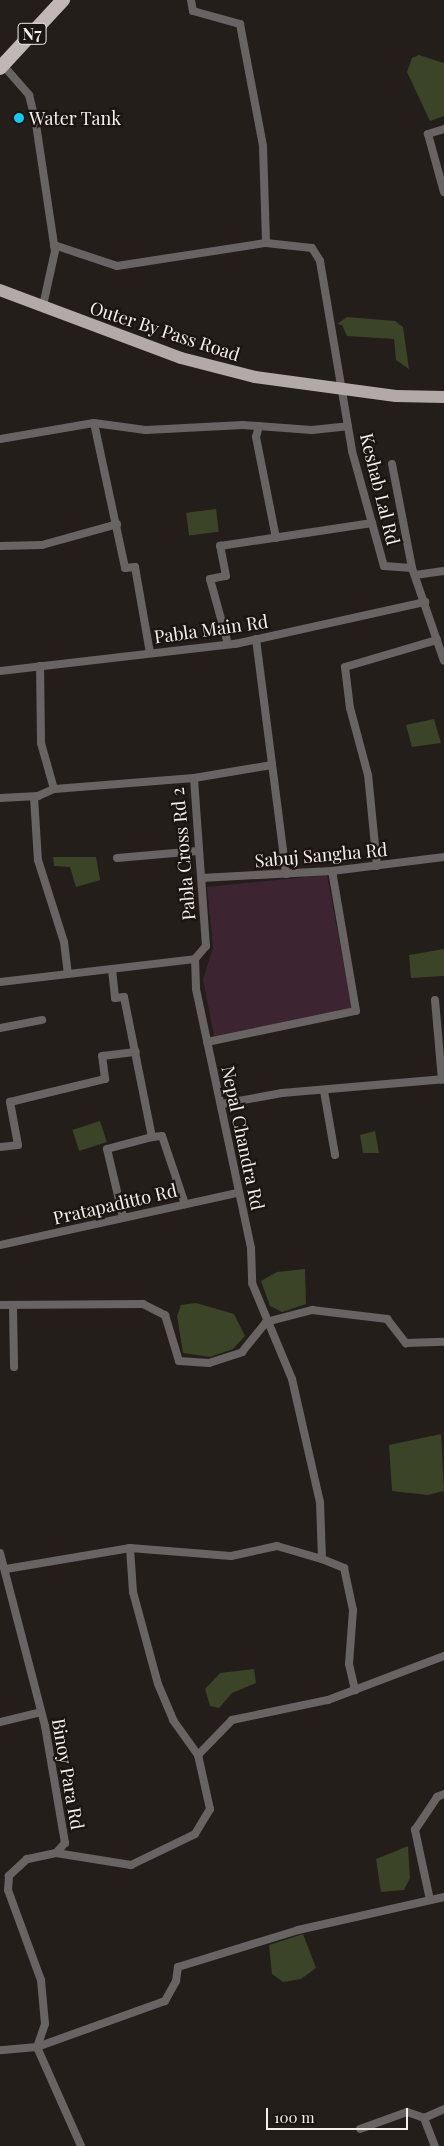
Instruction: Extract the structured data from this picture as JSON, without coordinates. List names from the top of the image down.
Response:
{
  "streets": {
    "highway": ["N7"],
    "main road": ["Outer By Pass Road"],
    "street": [
      "Keshab Lal Rd",
      "Pabla Main Rd",
      "Pabla Cross Rd 2",
      "Sabuj Sangha Rd",
      "Nepal Chandra Rd",
      "Pratapaditto Rd",
      "Binoy Para Rd"
    ]
  },
  "crossings": [
    ["Outer By Pass Road", "Keshab Lal Rd"],
    ["Pabla Cross Rd 2", "Sabuj Sangha Rd"],
    ["Pabla Cross Rd 2", "Nepal Chandra Rd"],
    ["Nepal Chandra Rd", "Pratapaditto Rd"]
  ],
  "places": ["Water Tank"],
  "scale_bar": "100 m"
}
